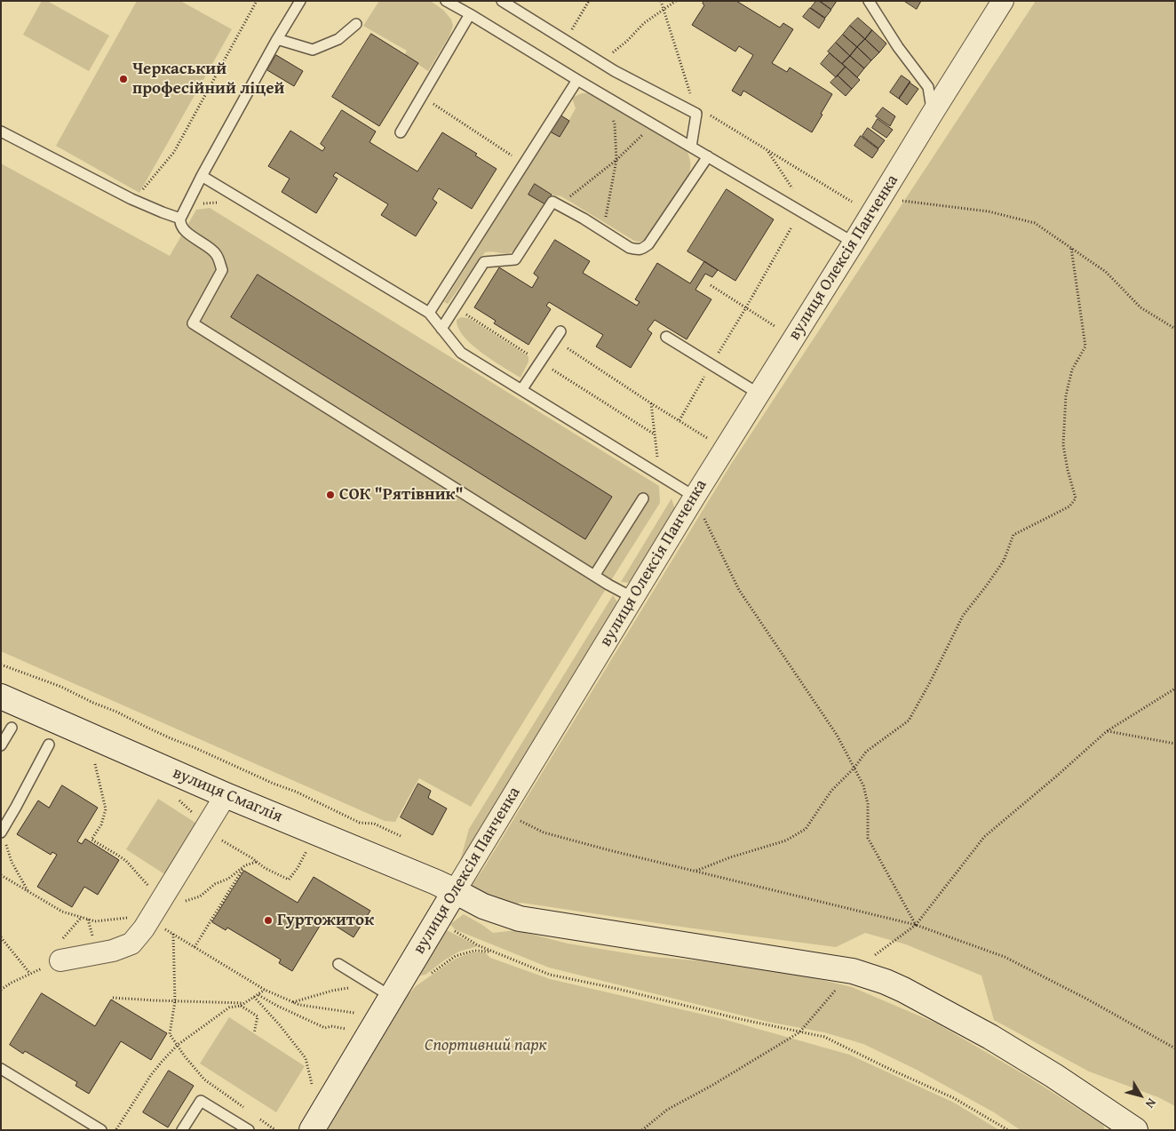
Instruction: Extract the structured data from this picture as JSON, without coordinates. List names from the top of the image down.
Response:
{
  "streets": {
    "street": ["вулиця Олексія Панченка", "вулиця Смаглія"]
  },
  "crossings": [
    ["вулиця Олексія Панченка", "вулиця Смаглія"]
  ],
  "parks": ["Спортивний парк"],
  "places": ["Черкаський професійний ліцей", "СОК \"Рятівник\"", "Гуртожиток"],
  "north": "bottom right"
}
